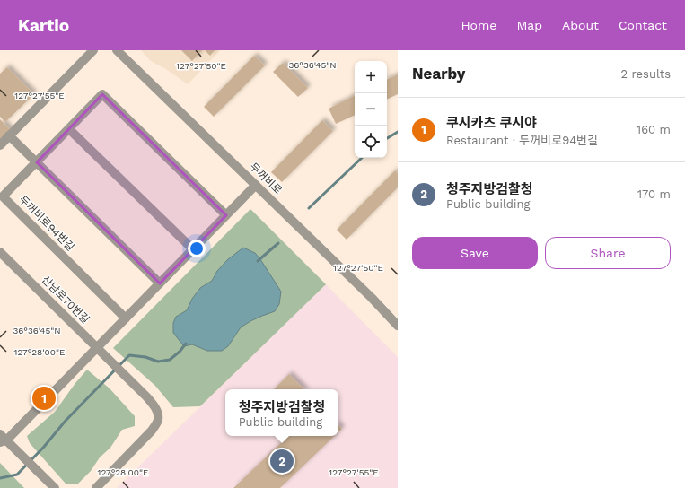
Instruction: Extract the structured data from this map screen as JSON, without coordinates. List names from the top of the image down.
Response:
{
  "streets": {
    "street": ["두꺼비로", "두꺼비로94번길", "산남로70번길"]
  },
  "page": {
    "header": "Kartio",
    "nav": [
      "Home",
      "Map",
      "About",
      "Contact"
    ],
    "heading": ["Nearby", "2 results"],
    "map_buttons": ["+", "−"],
    "list": [
      {
        "mark": "1",
        "name": "쿠시카츠 쿠시야",
        "note": "Restaurant · 두꺼비로94번길",
        "value": "160 m"
      },
      {
        "mark": "2",
        "name": "청주지방검찰청",
        "note": "Public building",
        "value": "170 m"
      }
    ],
    "buttons": ["Save", "Share"],
    "pins": ["1", "2"],
    "popup": ["청주지방검찰청", "Public building"]
  },
  "coordinates": [
    "36°36'45\"N",
    "127°27'50\"E",
    "127°27'55\"E",
    "127°28'00\"E"
  ]
}
